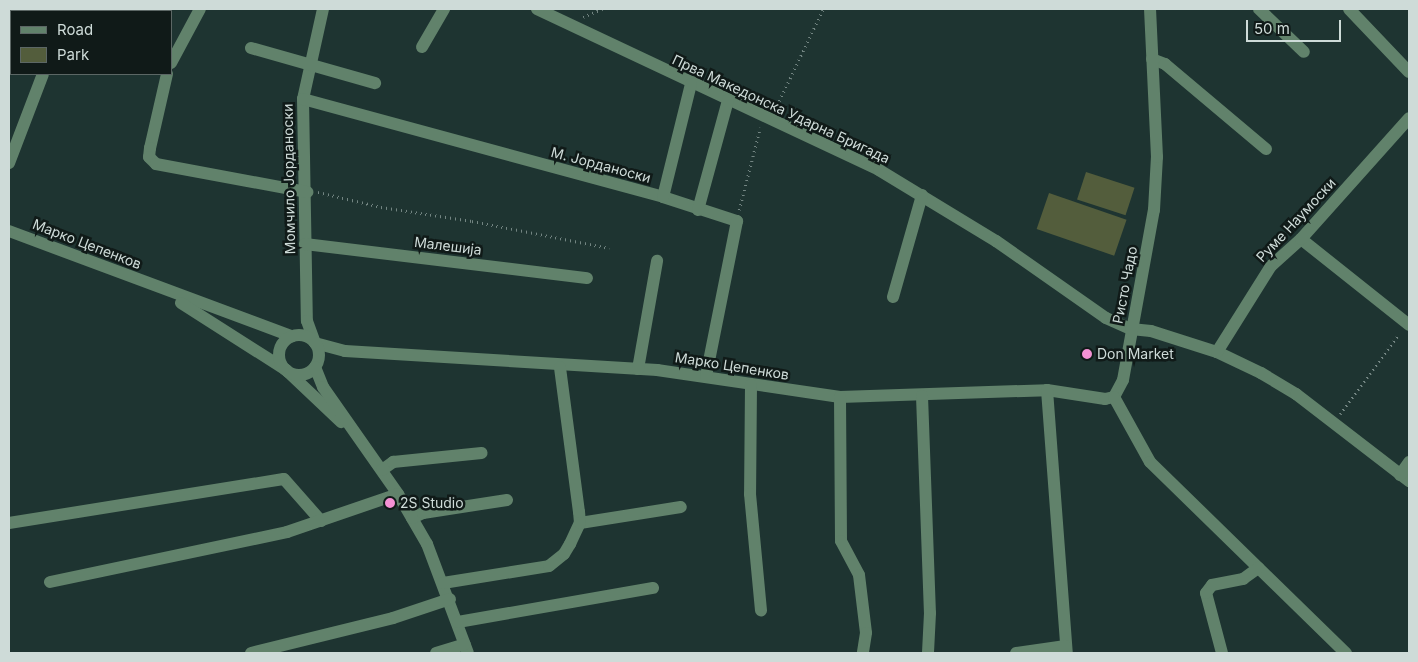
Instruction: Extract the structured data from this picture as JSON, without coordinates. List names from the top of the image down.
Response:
{
  "streets": {
    "street": [
      "Прва Македонска Ударна Бригада",
      "М. Јорданоски",
      "Момчило Јорданоски",
      "Руме Наумоски",
      "Марко Цепенков",
      "Малешија",
      "Ристо Чадо"
    ]
  },
  "crossings": [
    ["Прва Македонска Ударна Бригада", "Руме Наумоски"],
    ["Прва Македонска Ударна Бригада", "Ристо Чадо"],
    ["М. Јорданоски", "Момчило Јорданоски"],
    ["Момчило Јорданоски", "Малешија"],
    ["Марко Цепенков", "Ристо Чадо"]
  ],
  "places": ["Don Market", "2S Studio"],
  "legend": ["Road", "Park"],
  "scale_bar": "50 m"
}
